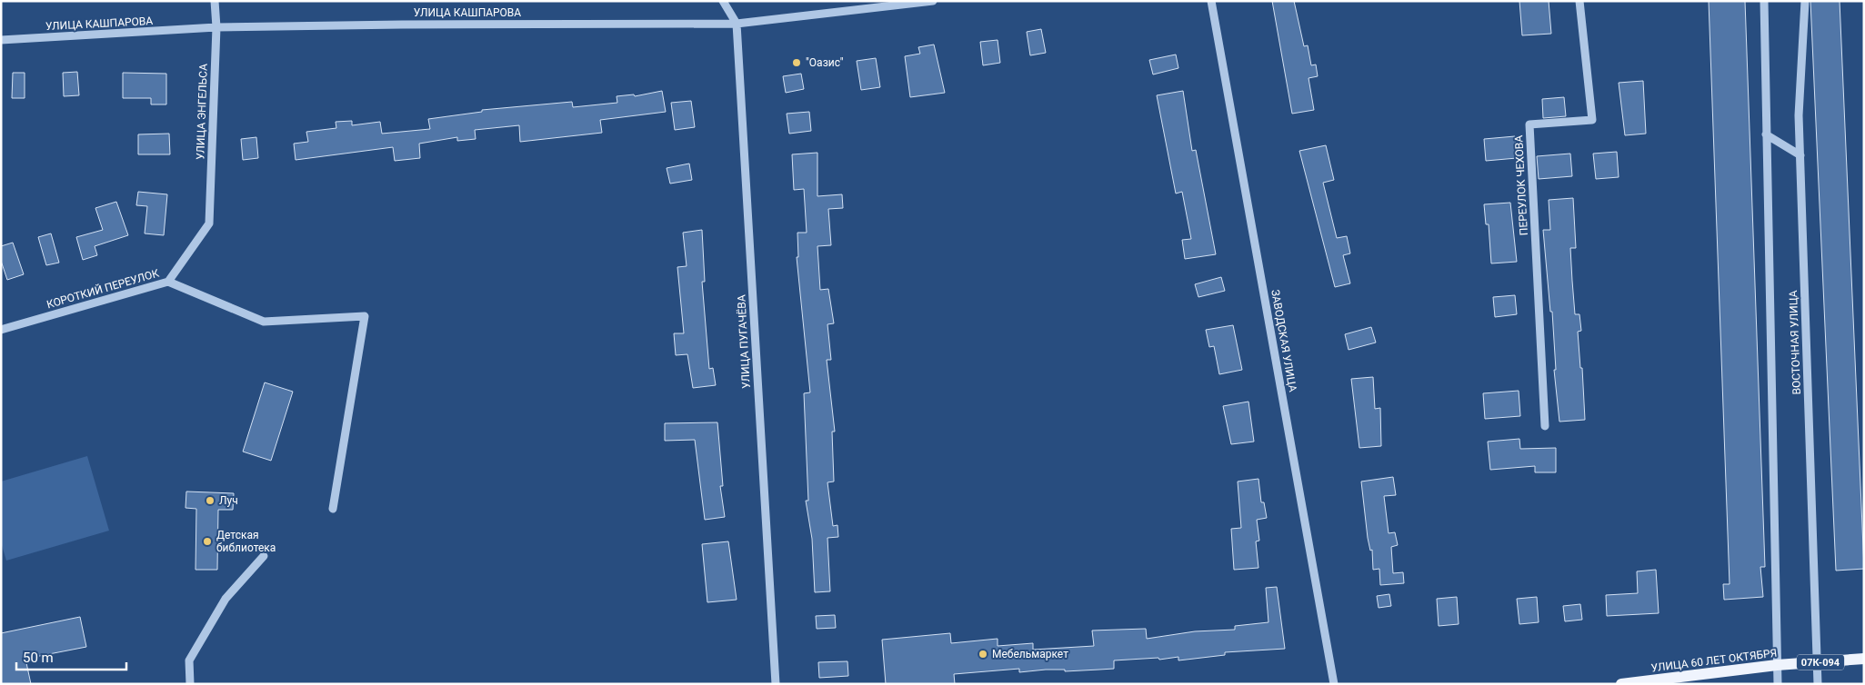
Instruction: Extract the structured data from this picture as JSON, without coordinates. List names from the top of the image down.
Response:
{
  "streets": {
    "main road": ["УЛИЦА 60 ЛЕТ ОКТЯБРЯ", "07К-094"],
    "street": [
      "УЛИЦА КАШПАРОВА",
      "УЛИЦА ЭНГЕЛЬСА",
      "ПЕРЕУЛОК ЧЕХОВА",
      "КОРОТКИЙ ПЕРЕУЛОК",
      "ЗАВОДСКАЯ УЛИЦА",
      "УЛИЦА ПУГАЧЁВА",
      "ВОСТОЧНАЯ УЛИЦА"
    ]
  },
  "crossings": [
    ["УЛИЦА КАШПАРОВА", "УЛИЦА ЭНГЕЛЬСА"],
    ["УЛИЦА КАШПАРОВА", "УЛИЦА ПУГАЧЁВА"],
    ["УЛИЦА ЭНГЕЛЬСА", "КОРОТКИЙ ПЕРЕУЛОК"],
    ["ВОСТОЧНАЯ УЛИЦА", "УЛИЦА 60 ЛЕТ ОКТЯБРЯ"]
  ],
  "places": [
    "\"Оазис\"",
    "Луч",
    "Детская библиотека",
    "Мебельмаркет"
  ],
  "scale_bar": "50 m"
}
